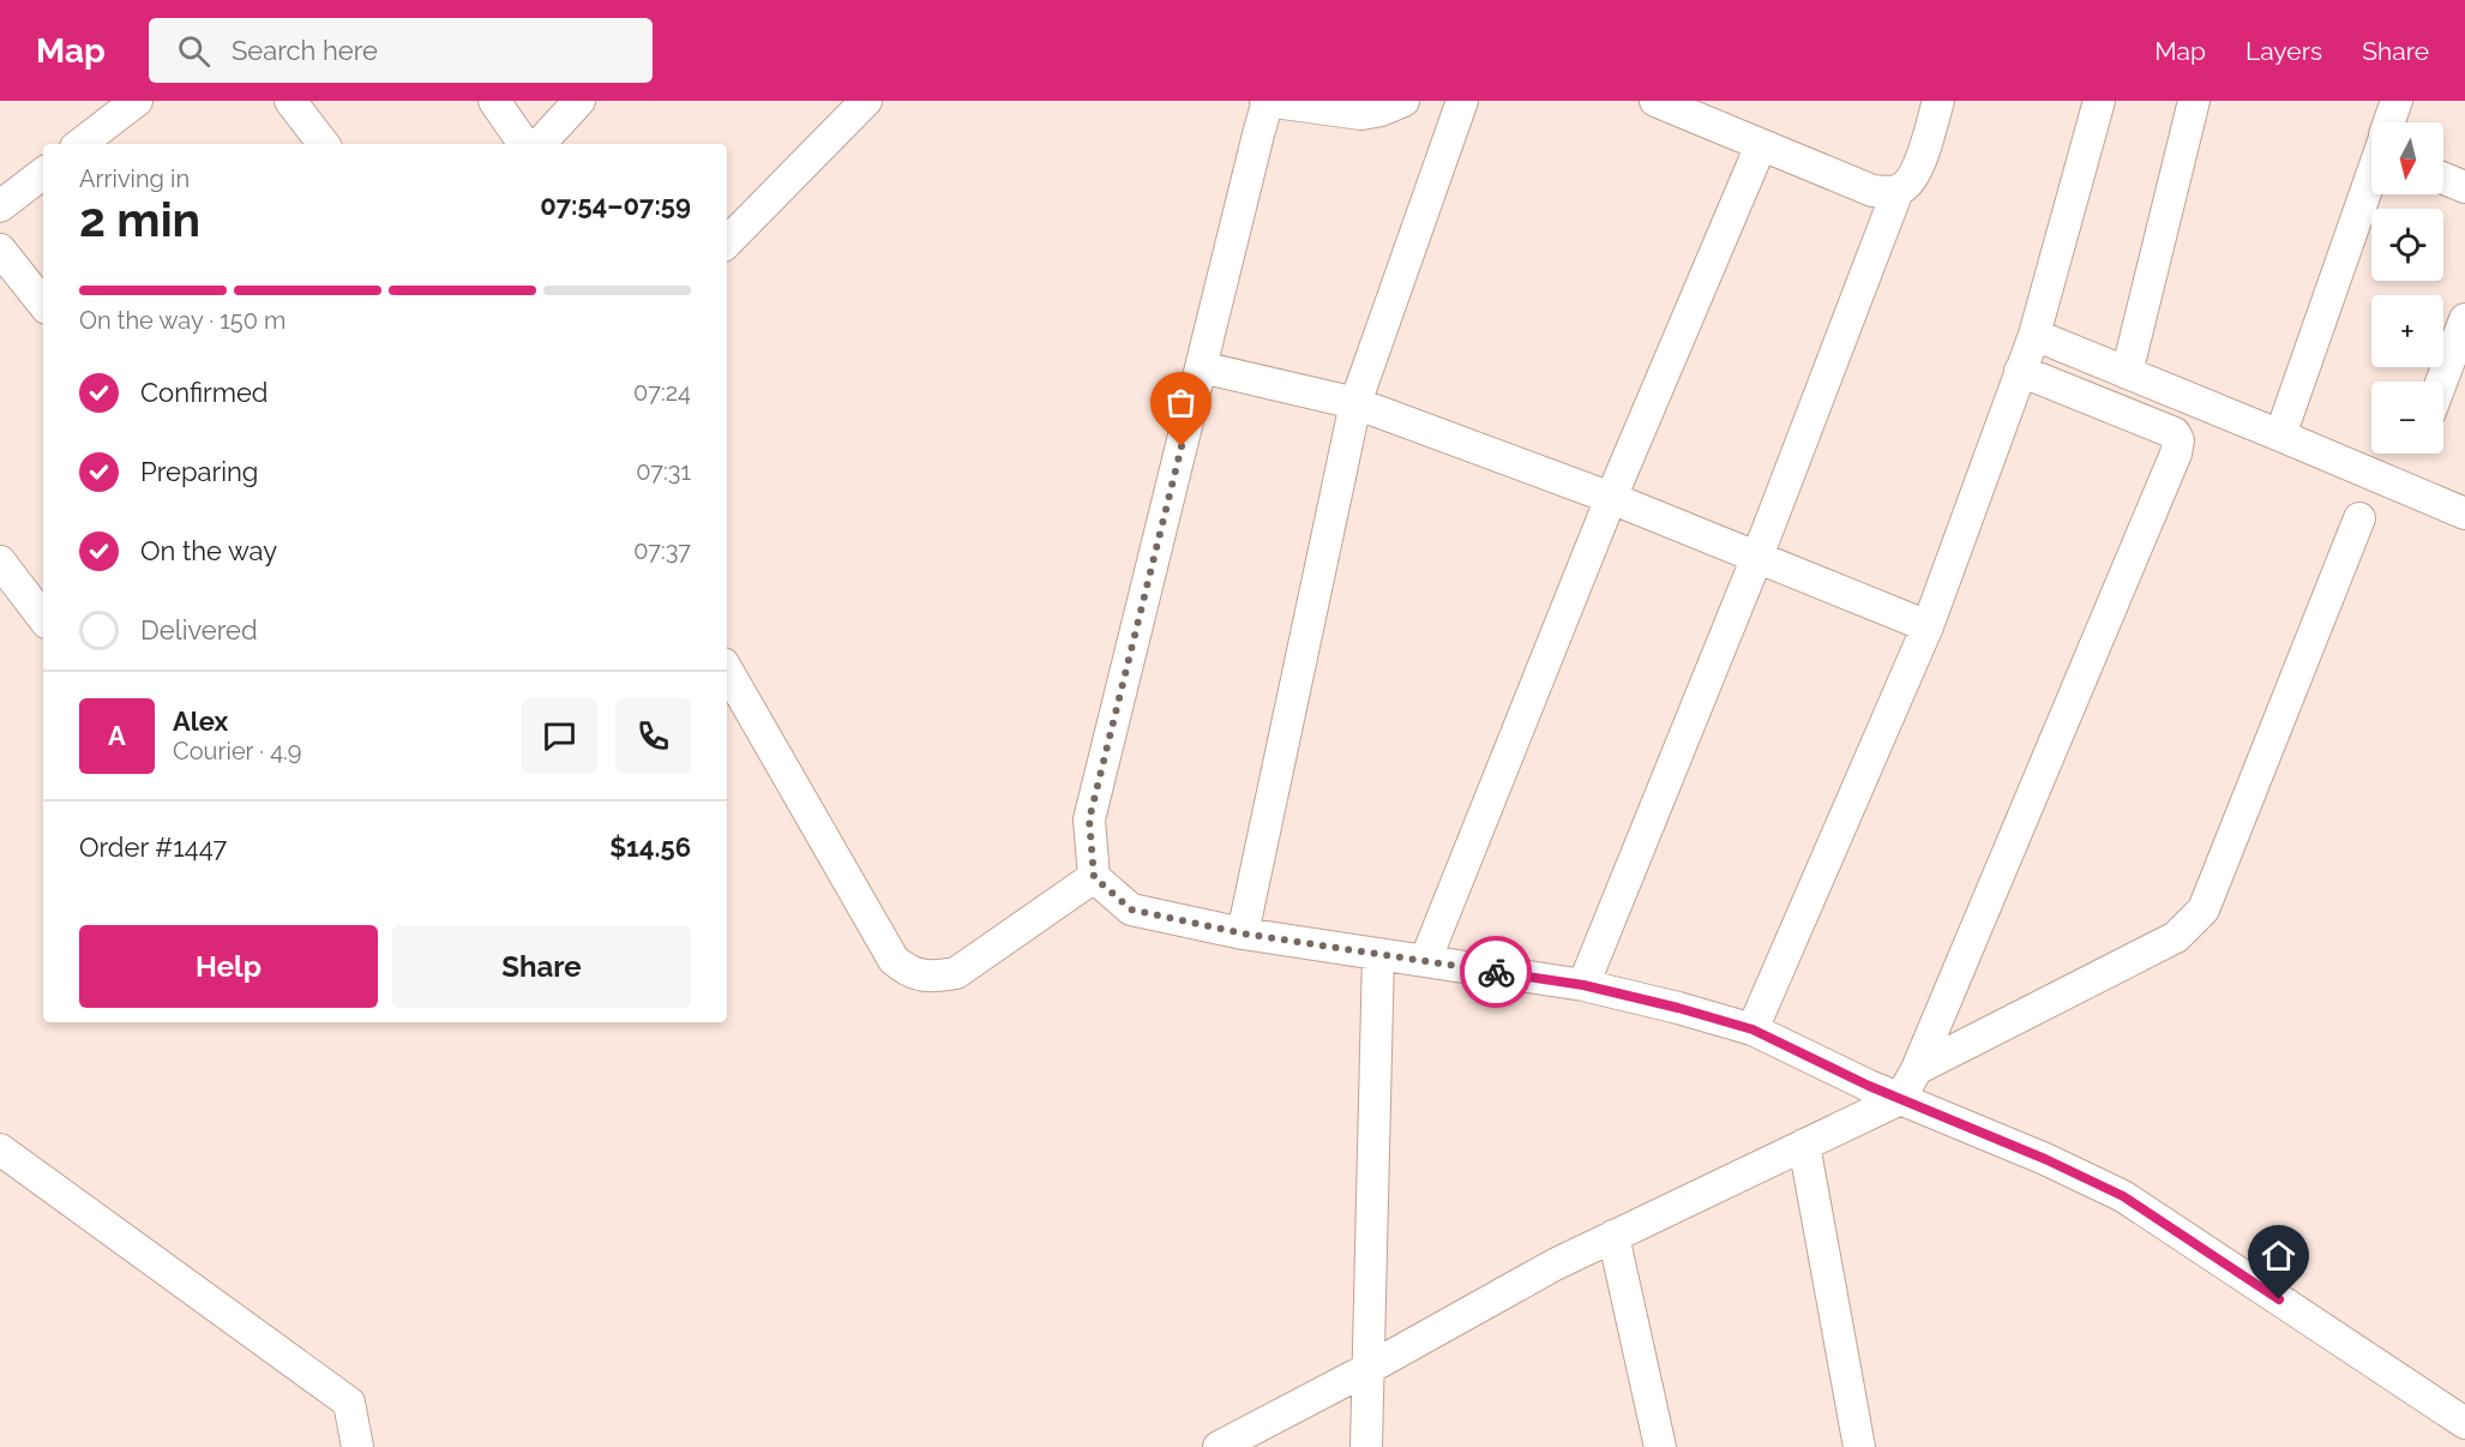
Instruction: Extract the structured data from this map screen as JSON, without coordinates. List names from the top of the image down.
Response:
{
  "north": "bottom",
  "page": {
    "header": "Map",
    "search": "Search here",
    "nav": ["Map", "Layers", "Share"],
    "map_buttons": ["+", "−"],
    "heading": ["2 min", "Arriving in", "07:54–07:59"],
    "panel": [
      "Alex",
      "Courier · 4.9",
      "Order #1447",
      "$14.56"
    ],
    "bar": "On the way · 150 m",
    "list": [
      ["Confirmed", "07:24"],
      ["Preparing", "07:31"],
      ["On the way", "07:37"],
      "Delivered"
    ],
    "round": "A",
    "buttons": ["Help", "Share"]
  }
}
